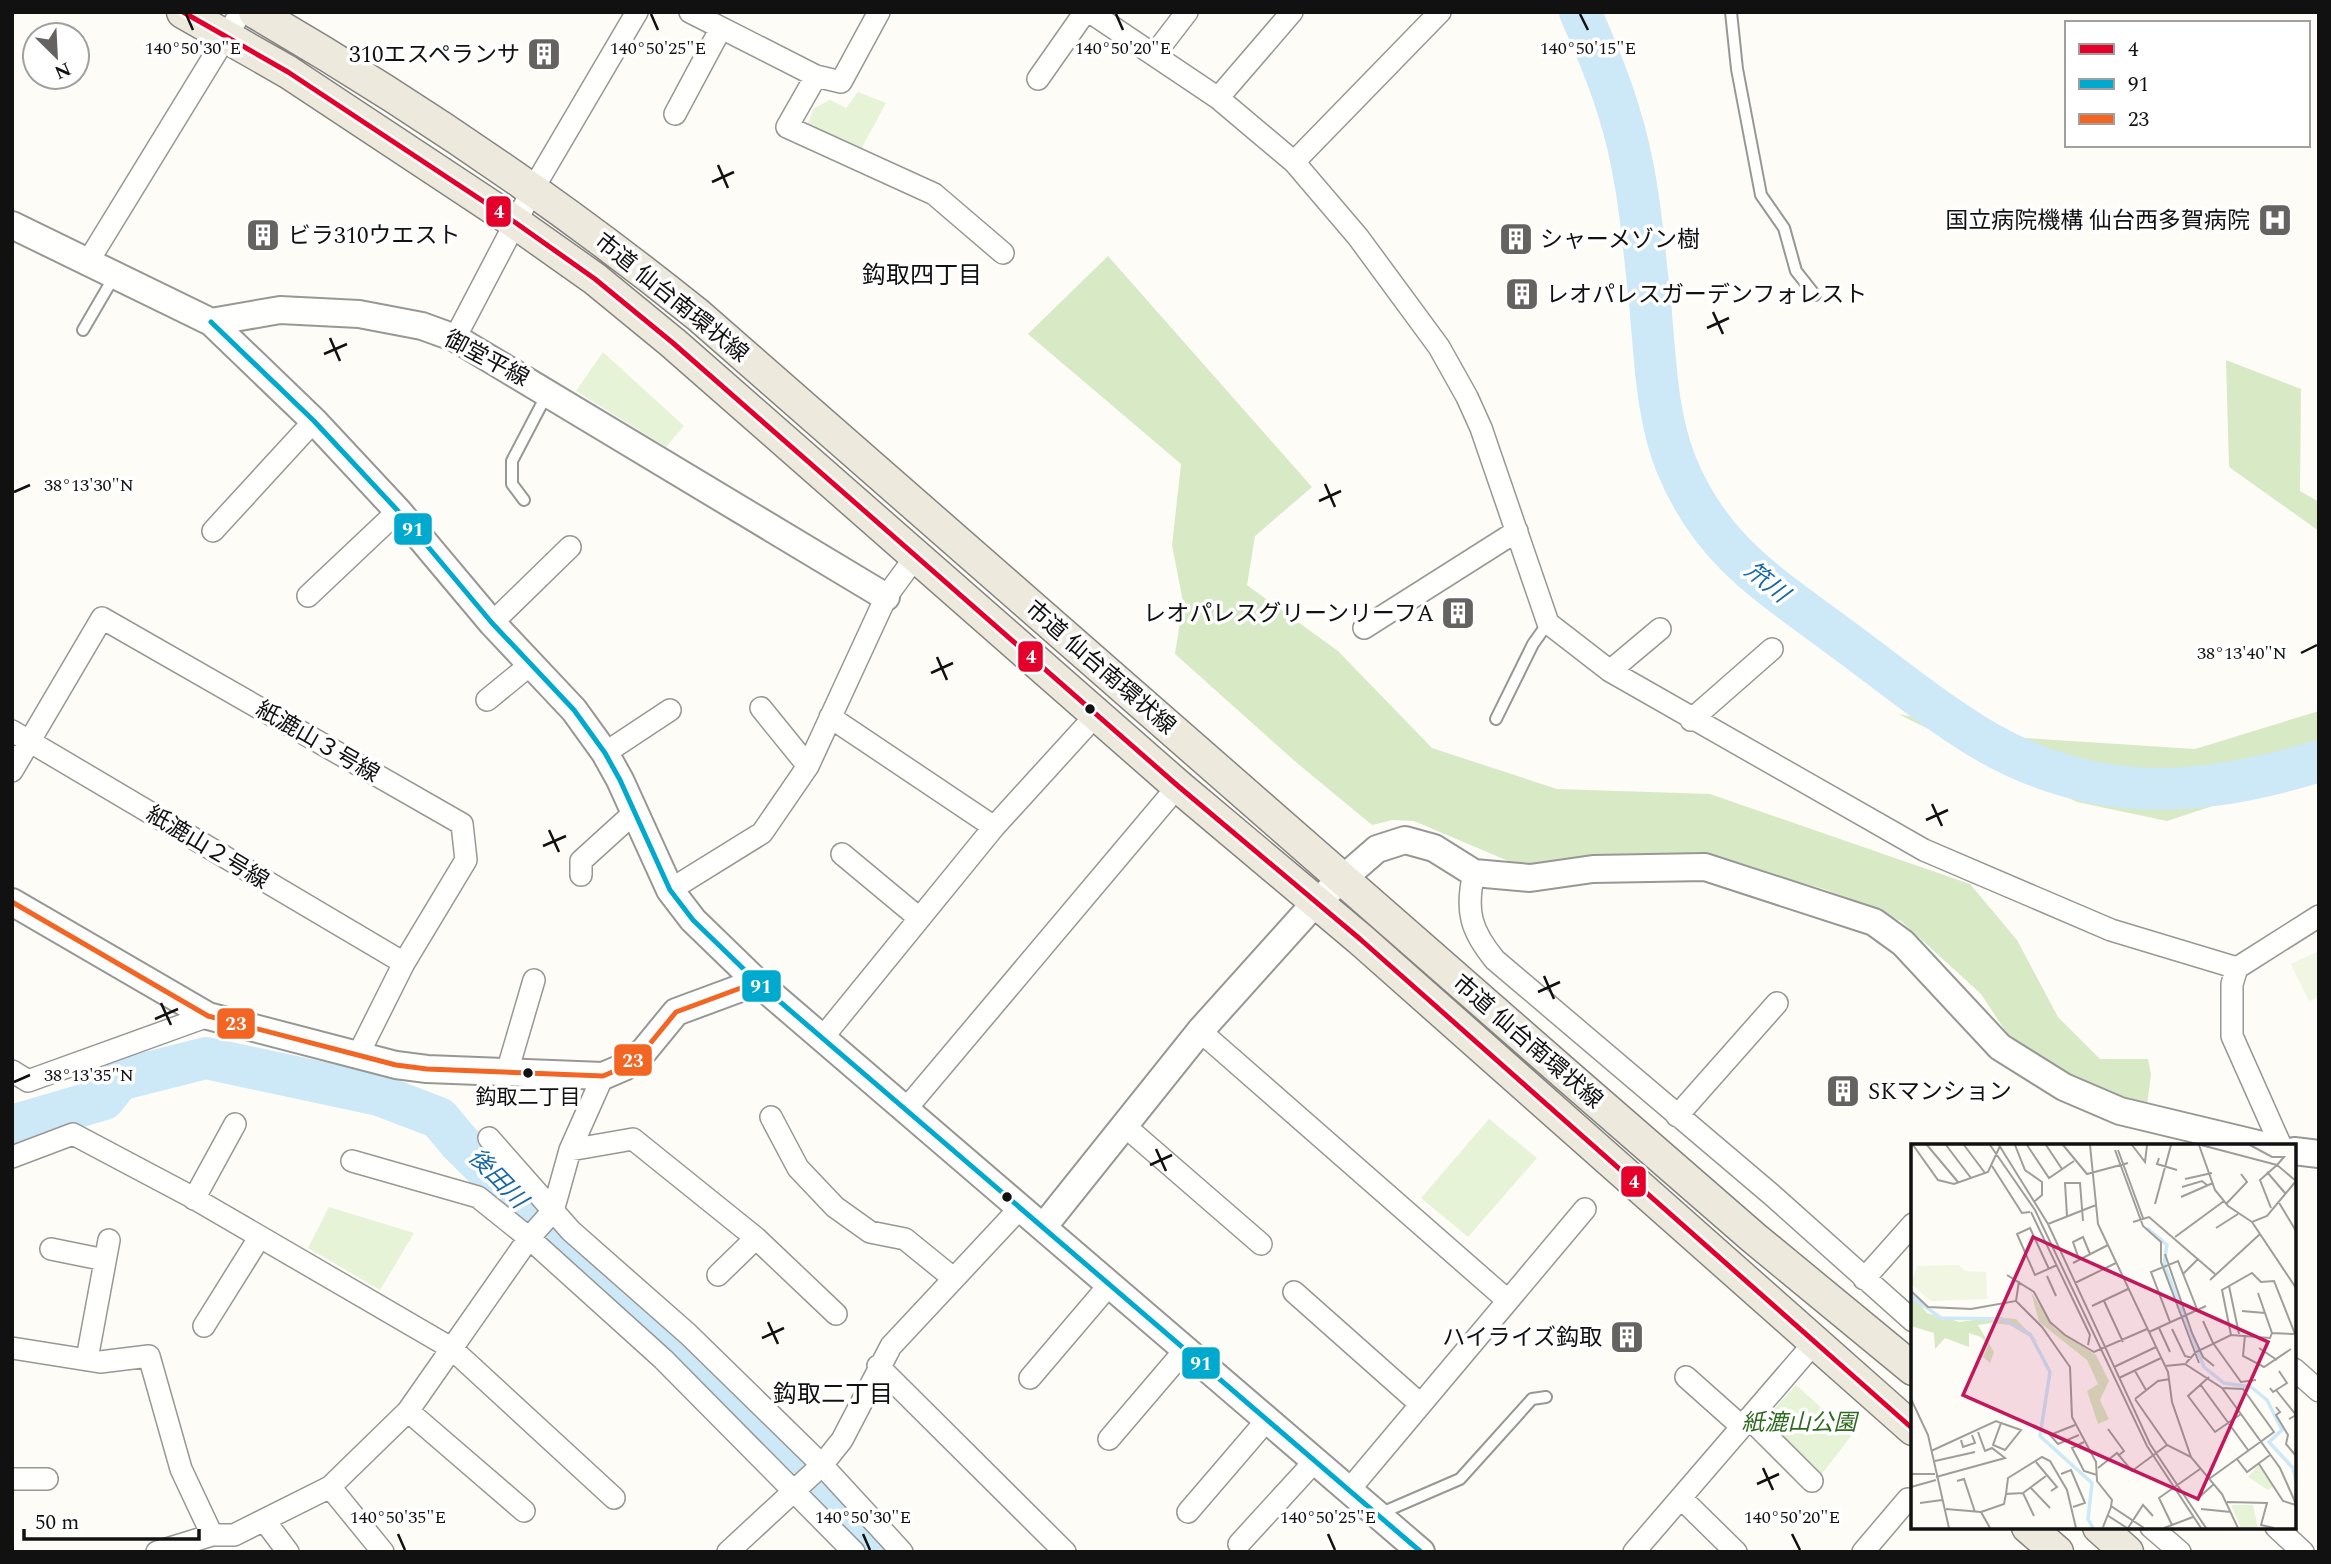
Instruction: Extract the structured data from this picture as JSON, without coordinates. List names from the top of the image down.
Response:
{
  "streets": {
    "main road": ["市道 仙台南環状線"],
    "street": ["御堂平線", "紙漉山３号線", "紙漉山２号線"]
  },
  "crossings": [
    ["紙漉山３号線", "紙漉山２号線"]
  ],
  "districts": ["鈎取四丁目", "鈎取二丁目"],
  "water": ["笊川", "後田川"],
  "parks": ["紙漉山公園"],
  "places": {
    "building": [
      "310エスペランサ",
      "ビラ310ウエスト",
      "シャーメゾン樹",
      "レオパレスガーデンフォレスト",
      "レオパレスグリーンリーフA",
      "SKマンション",
      "ハイライズ鈎取"
    ],
    "hospital": ["国立病院機構 仙台西多賀病院"],
    "other": ["鈎取二丁目"]
  },
  "lines": ["transit line 4", "transit line 91", "transit line 23"],
  "legend": ["4", "91", "23"],
  "scale_bar": "50 m",
  "north": "bottom right",
  "coordinates": [
    "140°50'30\"E",
    "140°50'25\"E",
    "140°50'20\"E",
    "140°50'15\"E",
    "38°13'30\"N",
    "38°13'40\"N",
    "38°13'35\"N",
    "140°50'35\"E"
  ]
}
